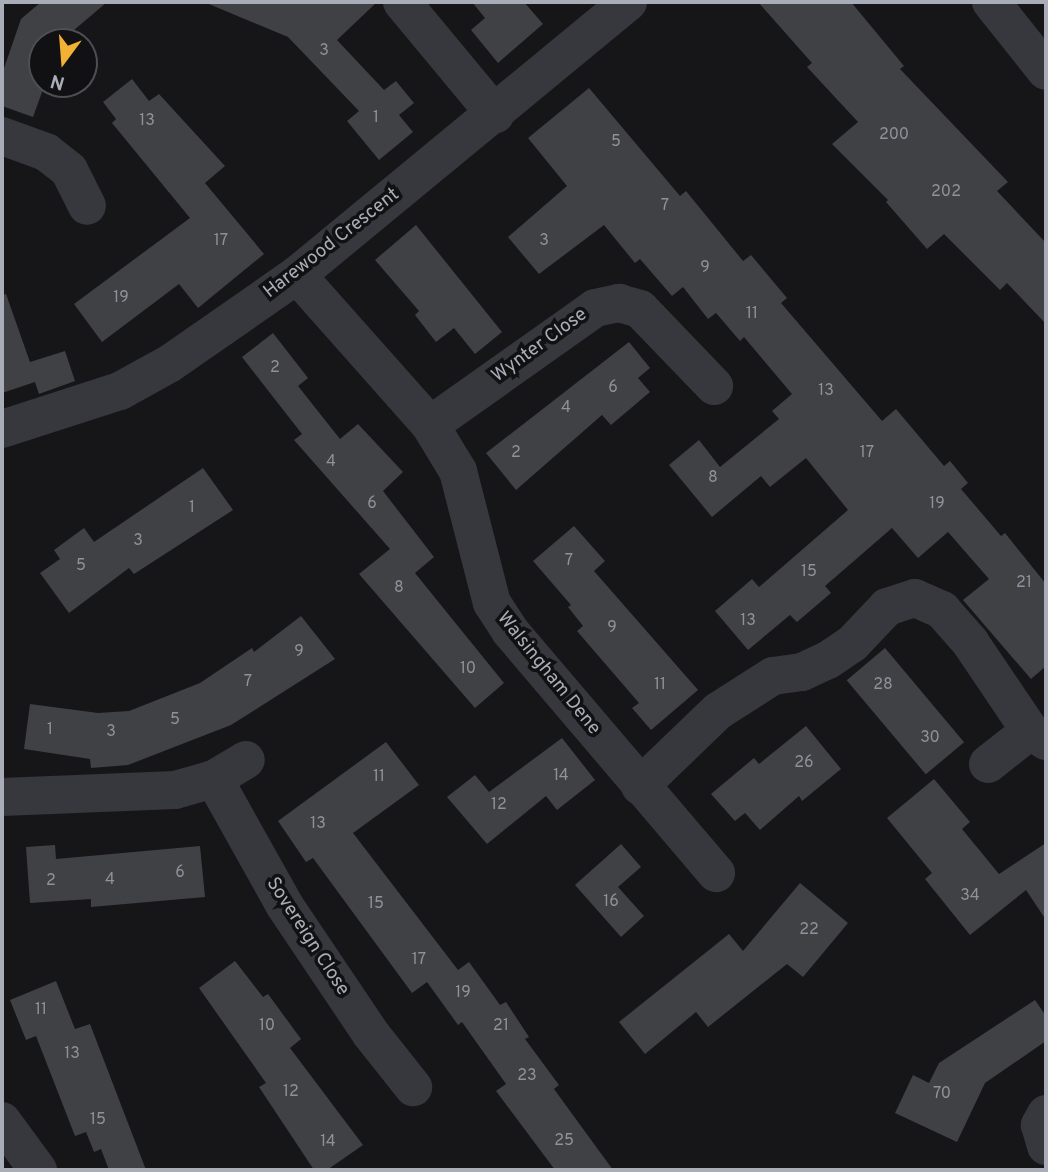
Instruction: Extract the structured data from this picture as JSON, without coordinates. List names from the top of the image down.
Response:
{
  "streets": {
    "street": [
      "Harewood Crescent",
      "Wynter Close",
      "Walsingham Dene",
      "Sovereign Close"
    ]
  },
  "crossings": [
    ["Harewood Crescent", "Walsingham Dene"],
    ["Wynter Close", "Walsingham Dene"]
  ],
  "house_numbers": [
    "3",
    "1",
    "13",
    "200",
    "5",
    "202",
    "7",
    "17",
    "3",
    "9",
    "19",
    "11",
    "2",
    "6",
    "13",
    "4",
    "2",
    "17",
    "4",
    "8",
    "6",
    "19",
    "1",
    "3",
    "7",
    "5",
    "15",
    "21",
    "8",
    "13",
    "9",
    "9",
    "10",
    "7",
    "11",
    "28",
    "5",
    "1",
    "3",
    "30",
    "26",
    "14",
    "11",
    "12",
    "13",
    "6",
    "4",
    "2",
    "34",
    "16",
    "15",
    "22",
    "17",
    "19",
    "11",
    "10",
    "21",
    "13",
    "23",
    "12",
    "70",
    "15",
    "25",
    "14"
  ],
  "north": "bottom"
}
